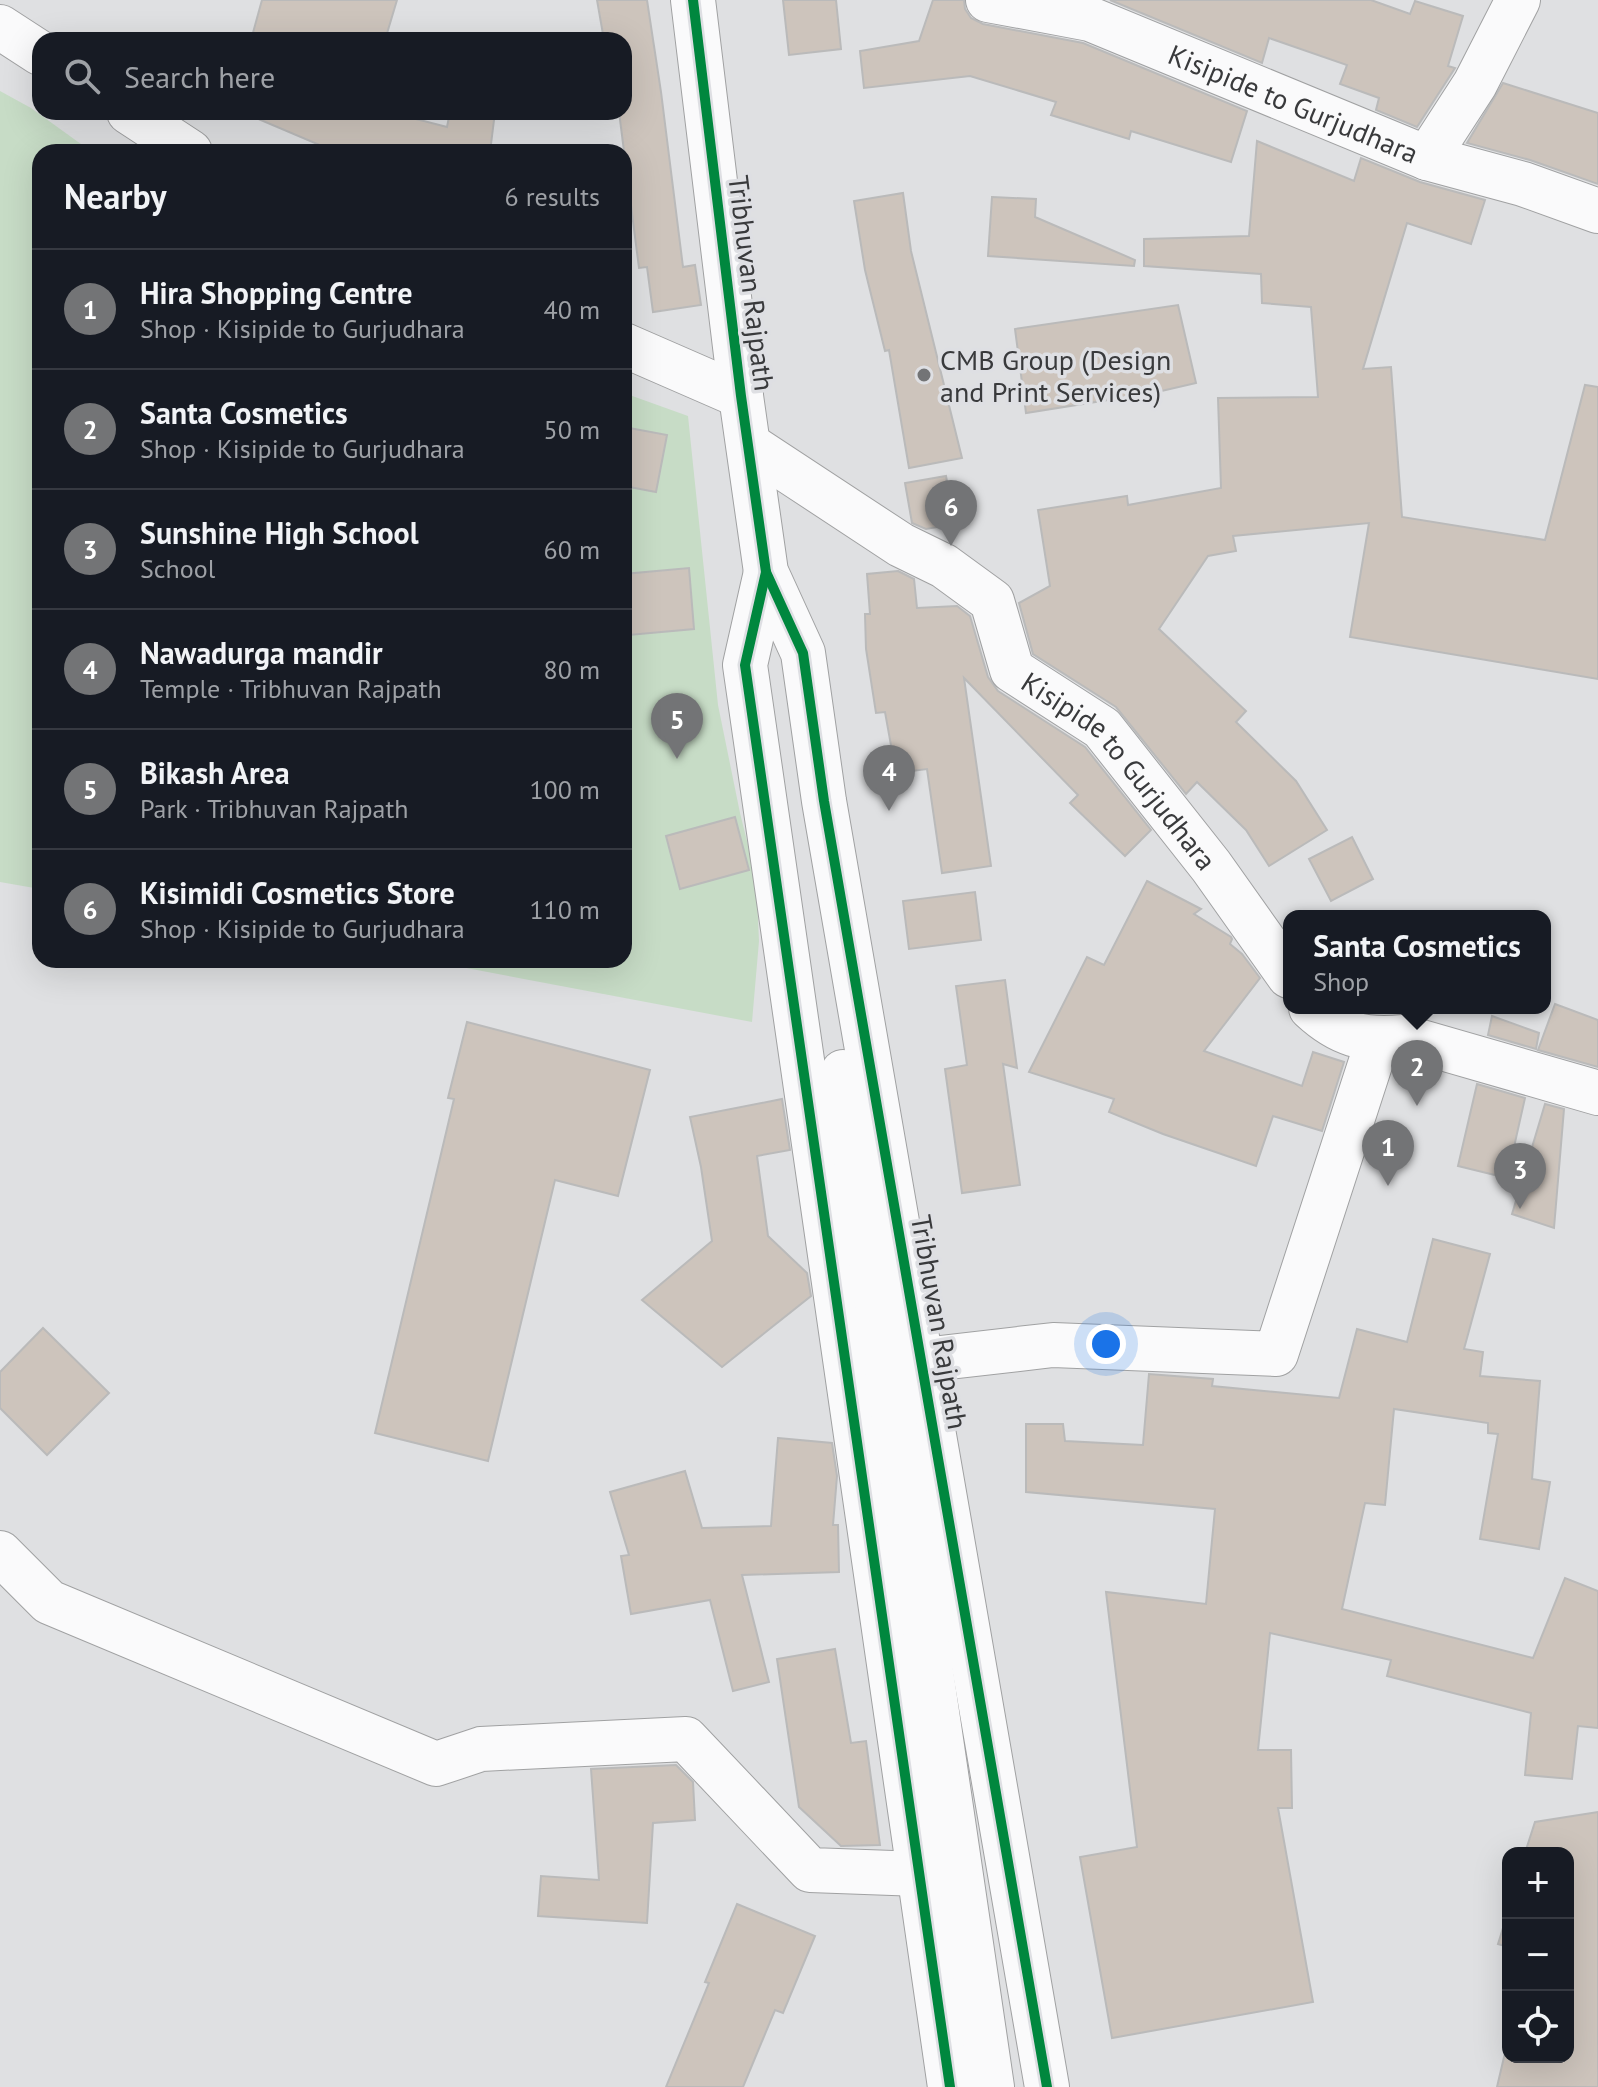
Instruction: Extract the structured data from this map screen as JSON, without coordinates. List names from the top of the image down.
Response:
{
  "streets": {
    "main road": ["Kisipide to Gurjudhara", "Tribhuvan Rajpath"]
  },
  "crossings": [
    ["Kisipide to Gurjudhara", "Tribhuvan Rajpath"]
  ],
  "places": ["CMB Group (Design and Print Services)"],
  "page": {
    "search": "Search here",
    "heading": ["Nearby", "6 results"],
    "list": [
      {
        "mark": "1",
        "name": "Hira Shopping Centre",
        "note": "Shop · Kisipide to Gurjudhara",
        "value": "40 m"
      },
      {
        "mark": "2",
        "name": "Santa Cosmetics",
        "note": "Shop · Kisipide to Gurjudhara",
        "value": "50 m"
      },
      {
        "mark": "3",
        "name": "Sunshine High School",
        "note": "School",
        "value": "60 m"
      },
      {
        "mark": "4",
        "name": "Nawadurga mandir",
        "note": "Temple · Tribhuvan Rajpath",
        "value": "80 m"
      },
      {
        "mark": "5",
        "name": "Bikash Area",
        "note": "Park · Tribhuvan Rajpath",
        "value": "100 m"
      },
      {
        "mark": "6",
        "name": "Kisimidi Cosmetics Store",
        "note": "Shop · Kisipide to Gurjudhara",
        "value": "110 m"
      }
    ],
    "pins": [
      "6",
      "5",
      "4",
      "2",
      "1",
      "3"
    ],
    "popup": ["Santa Cosmetics", "Shop"],
    "map_buttons": ["+", "−"]
  }
}
